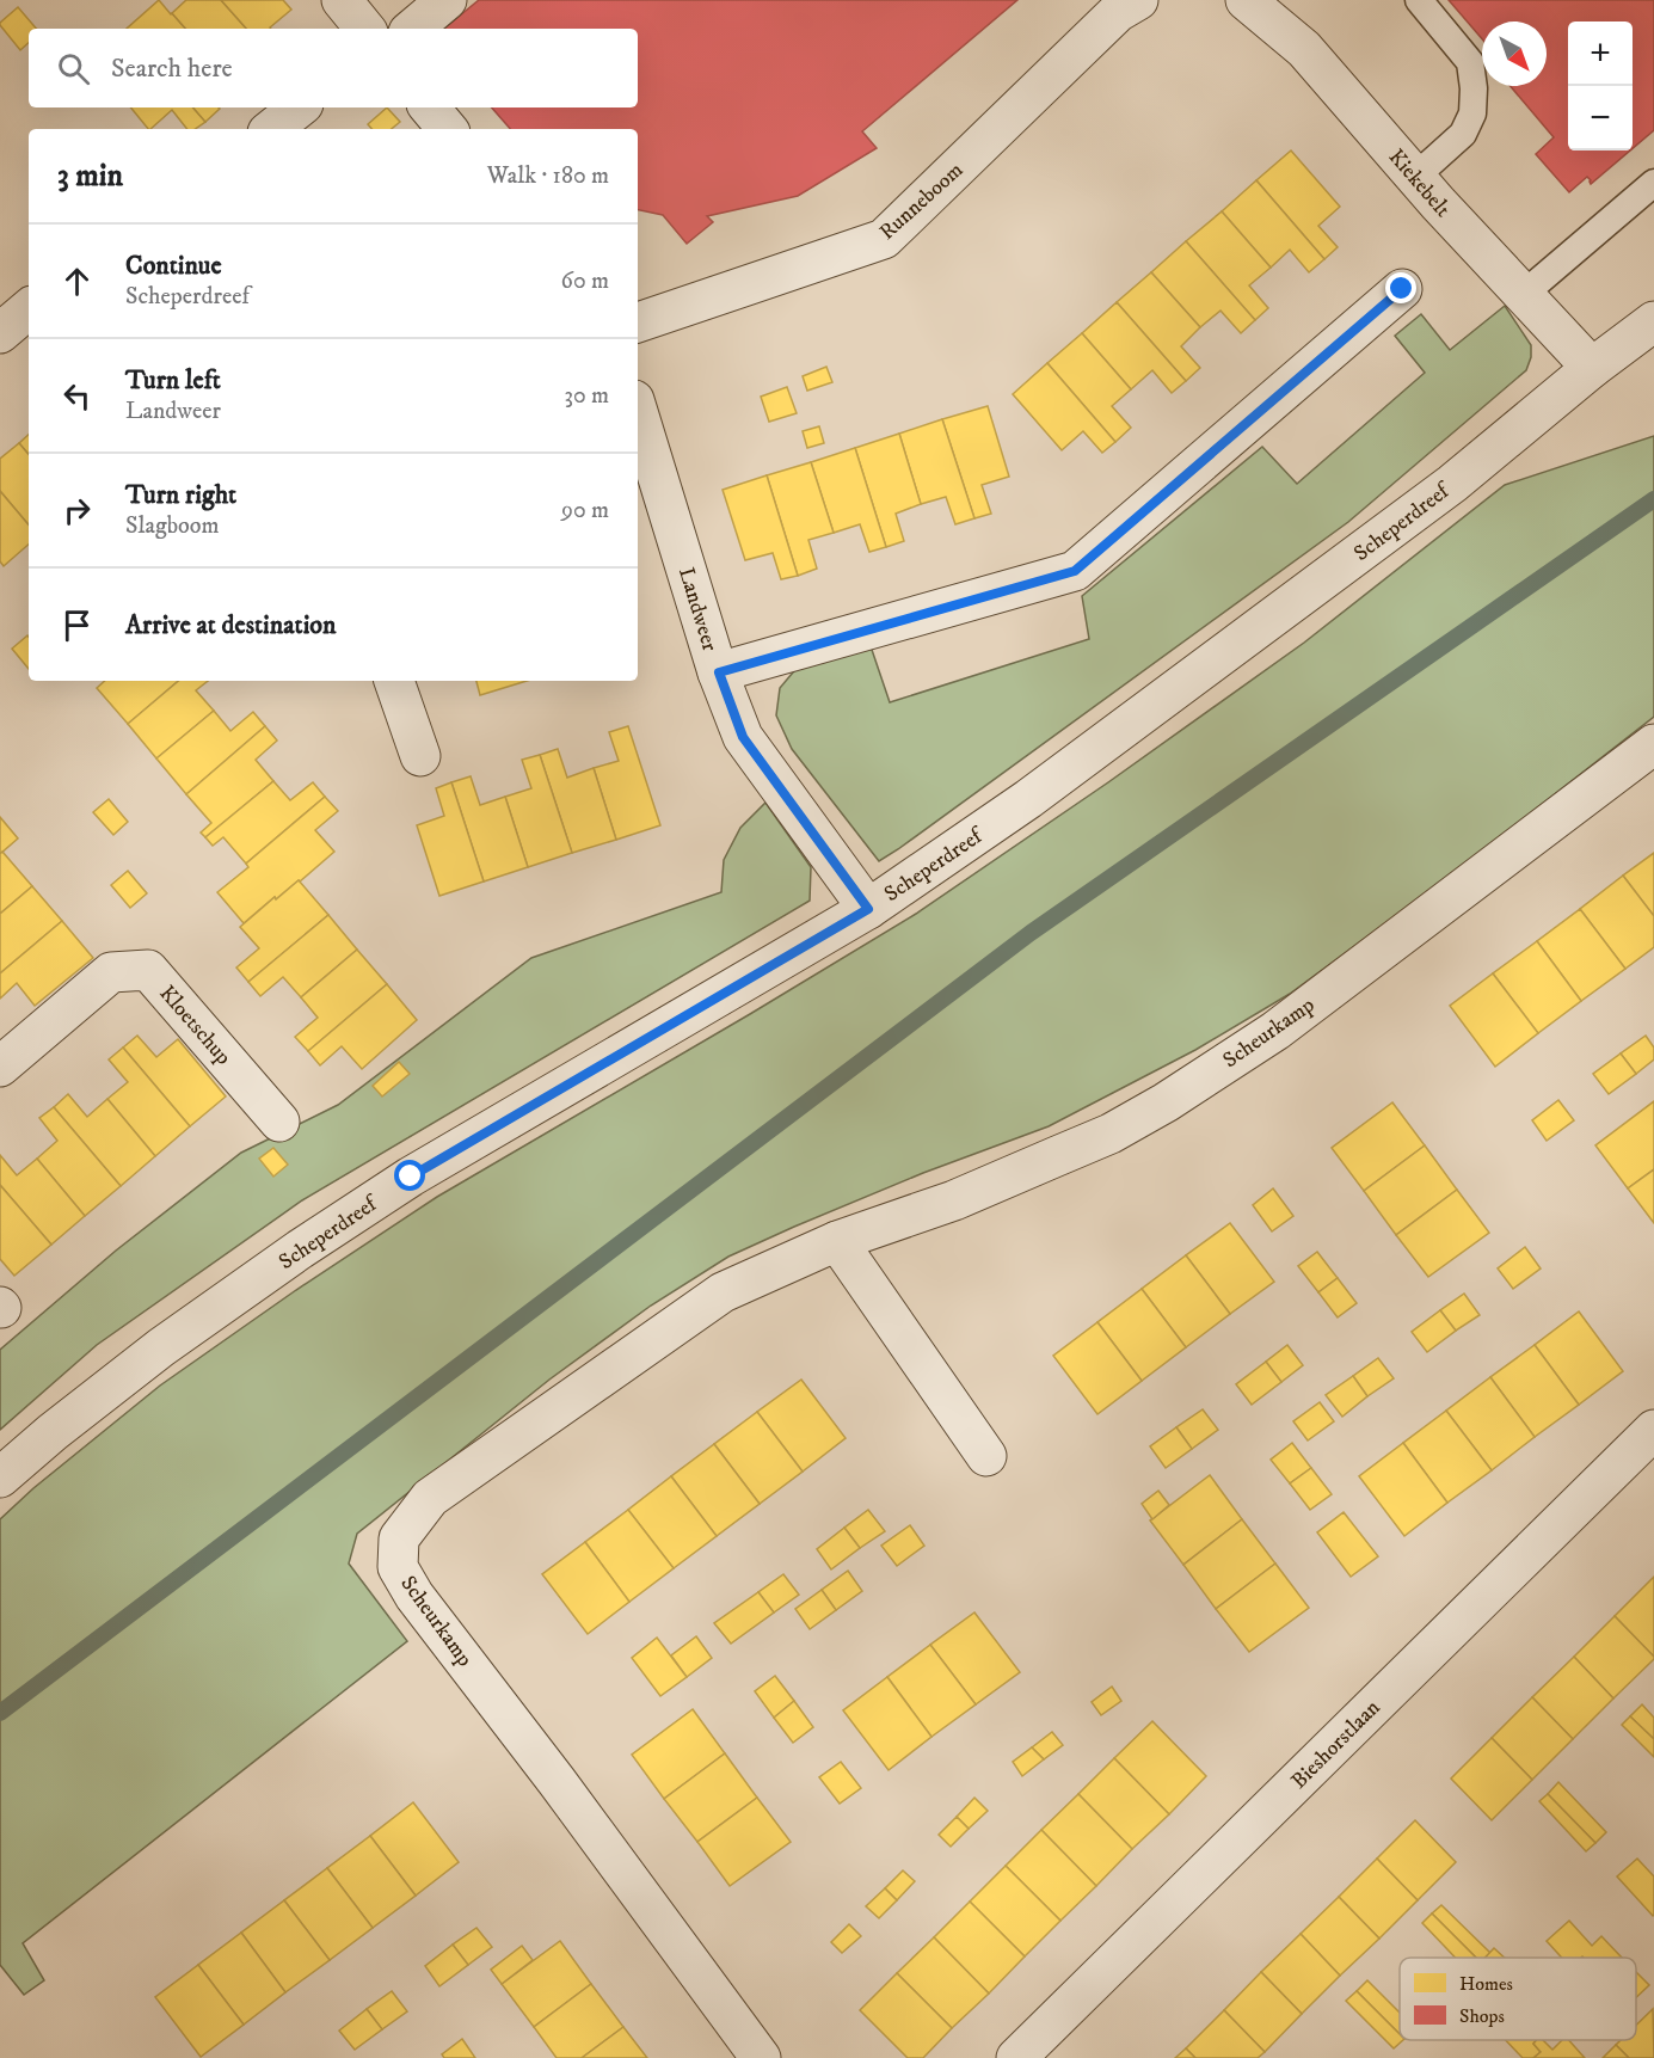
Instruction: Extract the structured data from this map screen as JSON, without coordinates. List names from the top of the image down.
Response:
{
  "streets": {
    "street": [
      "Kiekebelt",
      "Runneboom",
      "Scheperdreef",
      "Landweer",
      "Kloetschup",
      "Scheurkamp",
      "Bieshorstlaan"
    ]
  },
  "crossings": [
    ["Kiekebelt", "Scheperdreef"],
    ["Scheperdreef", "Landweer"]
  ],
  "legend": ["Homes", "Shops"],
  "north": "bottom right",
  "page": {
    "map_buttons": ["+", "−"],
    "search": "Search here",
    "heading": ["3 min", "Walk · 180 m"],
    "list": [
      ["Continue", "Scheperdreef", "60 m"],
      ["Turn left", "Landweer", "30 m"],
      ["Turn right", "Slagboom", "90 m"],
      "Arrive at destination"
    ]
  }
}
